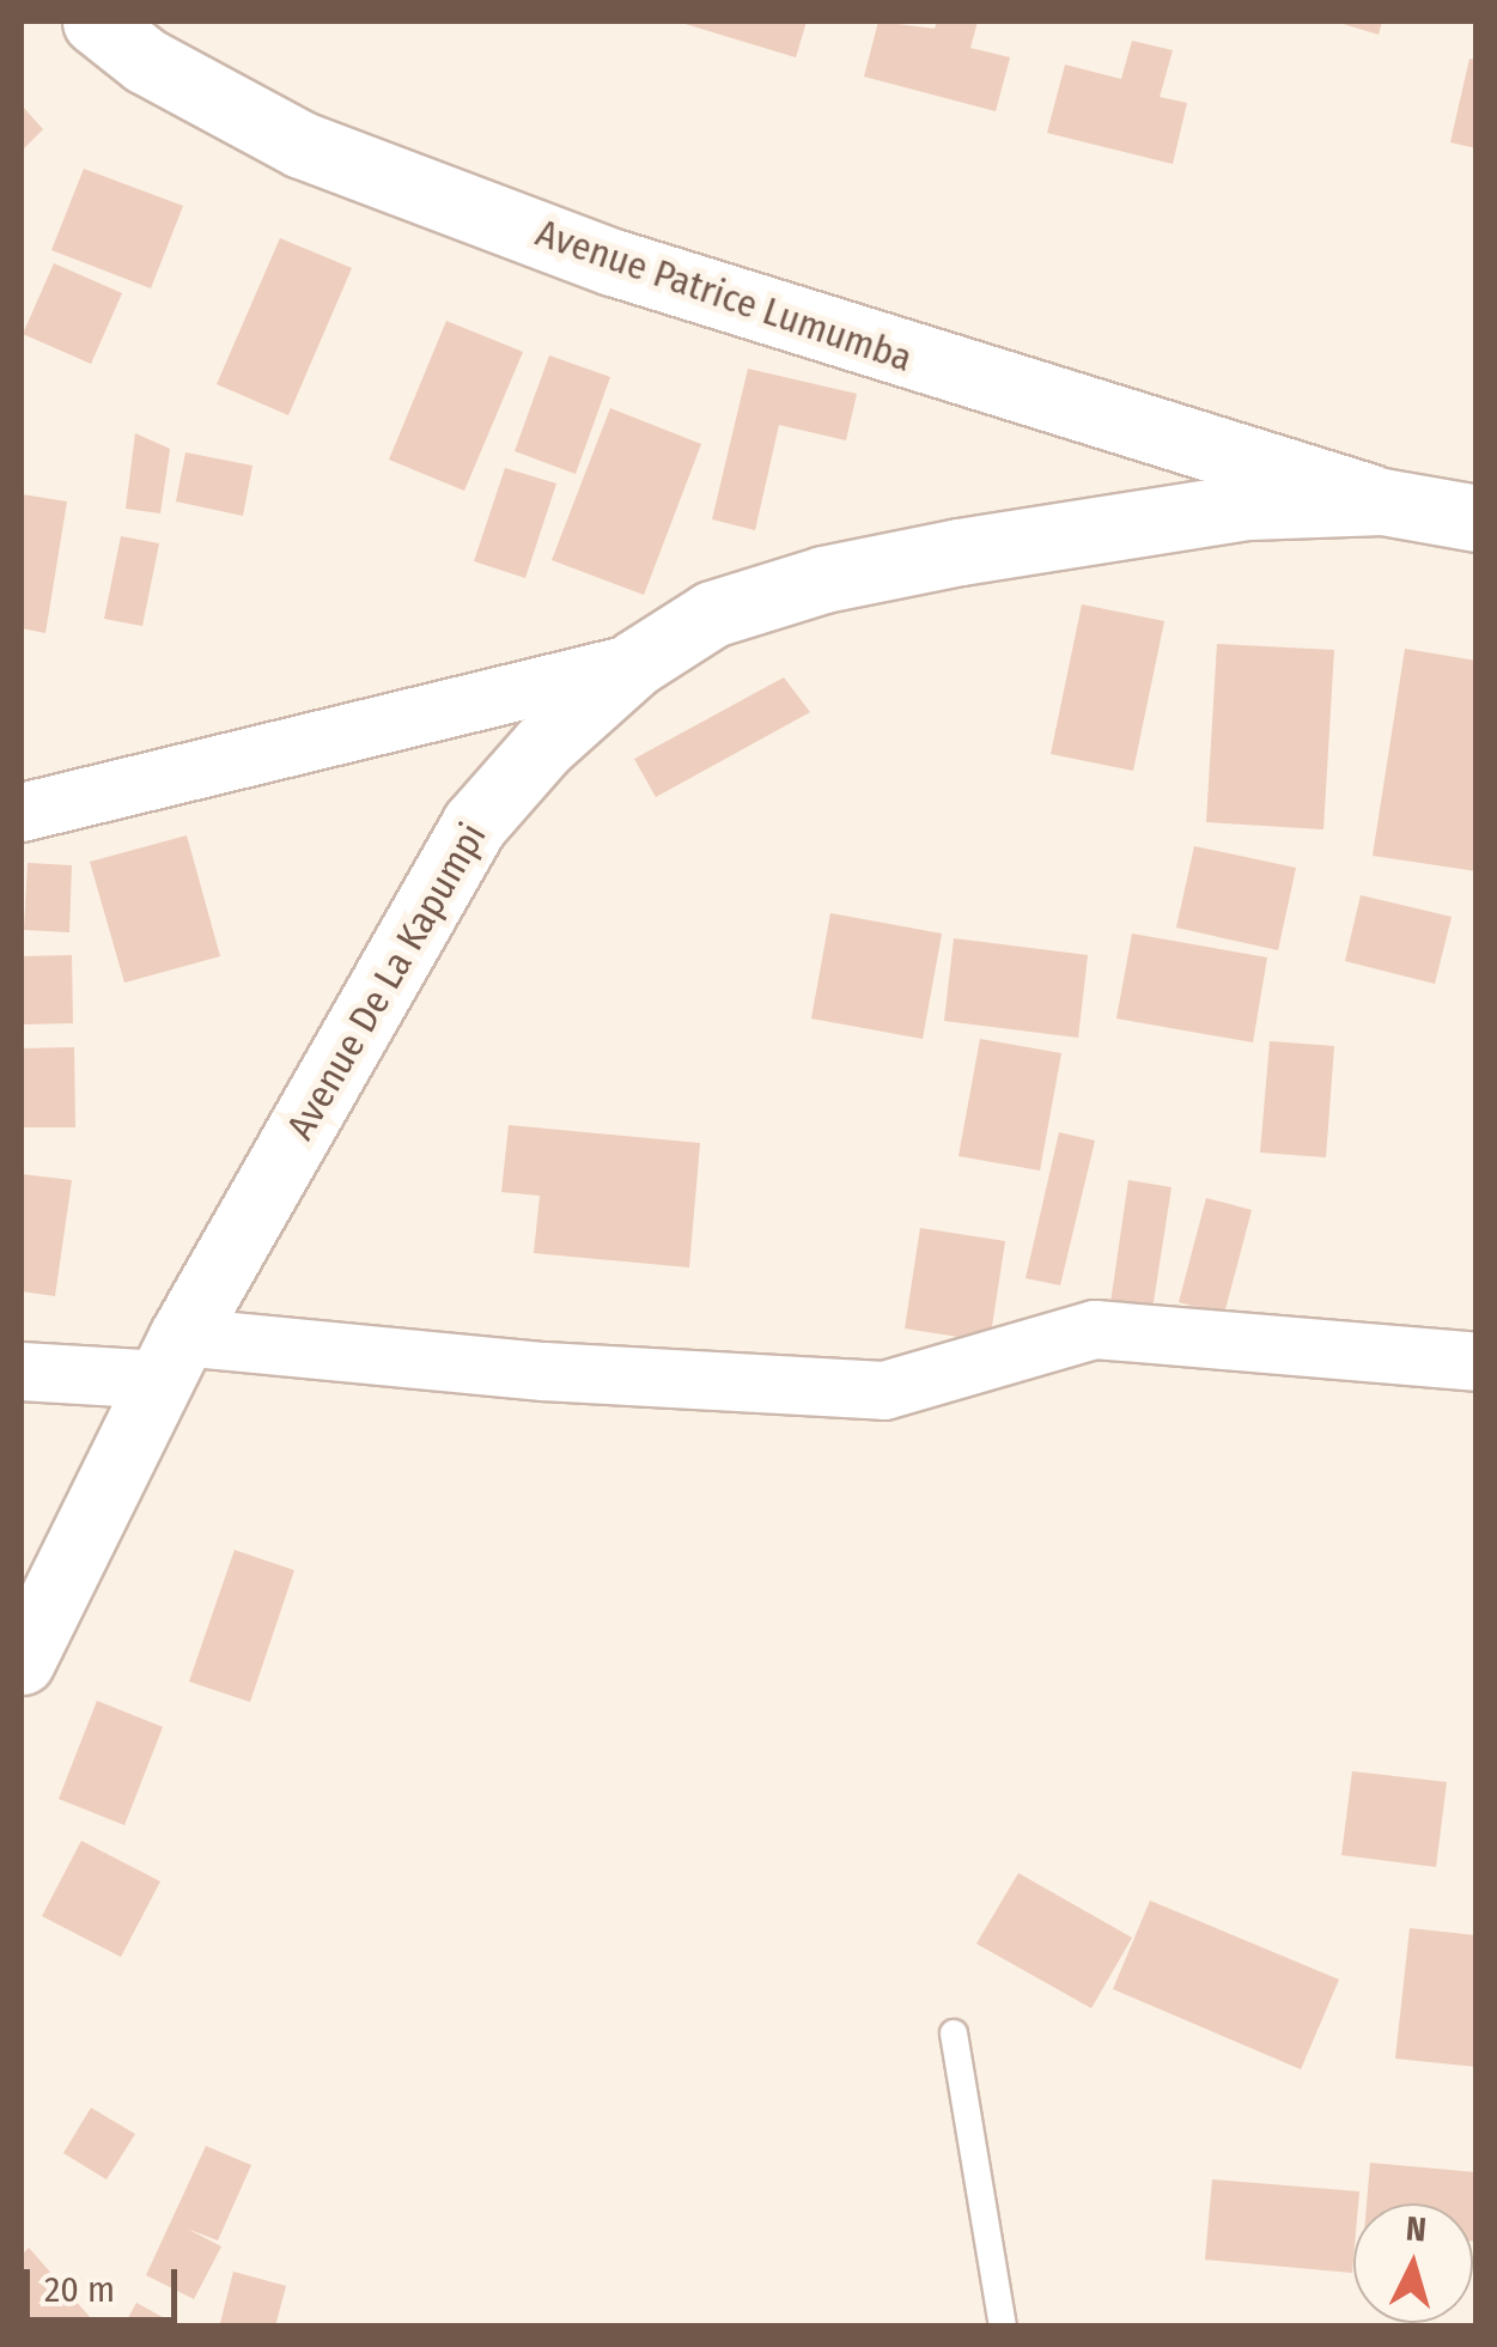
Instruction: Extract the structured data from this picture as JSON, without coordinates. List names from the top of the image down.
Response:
{
  "streets": {
    "main road": ["Avenue Patrice Lumumba", "Avenue De La Kapumpi"]
  },
  "crossings": [
    ["Avenue Patrice Lumumba", "Avenue De La Kapumpi"]
  ],
  "scale_bar": "20 m",
  "north": "top"
}
